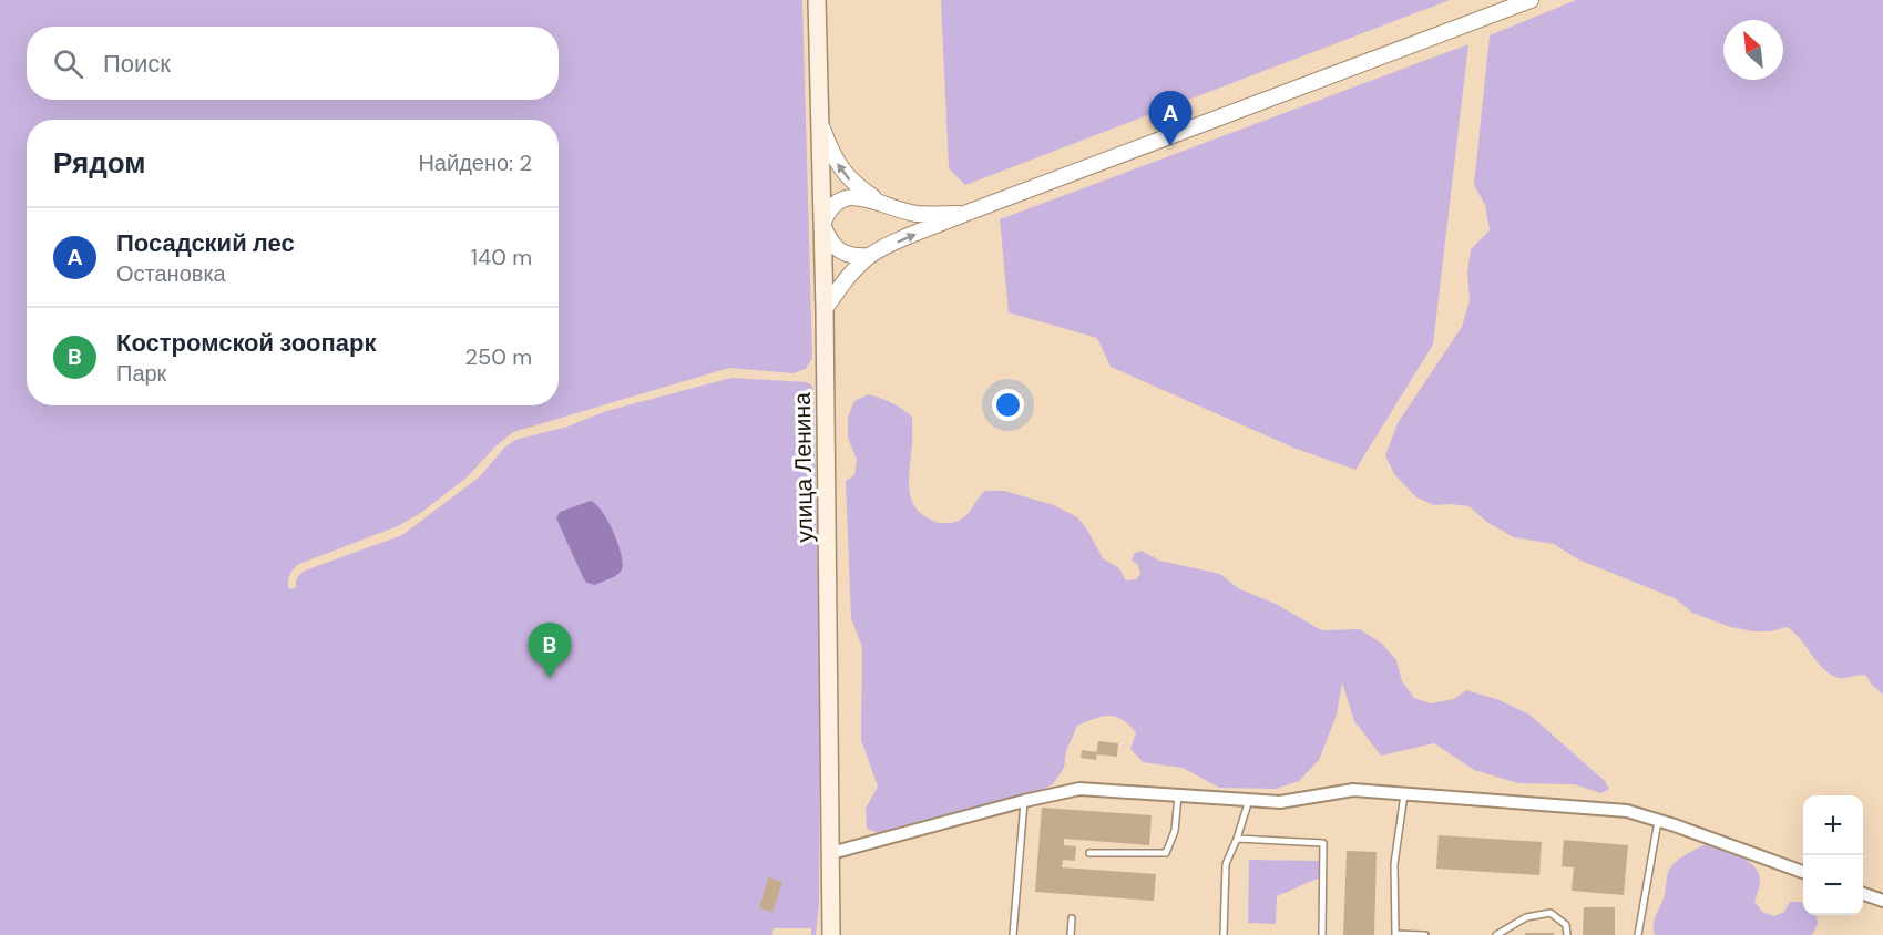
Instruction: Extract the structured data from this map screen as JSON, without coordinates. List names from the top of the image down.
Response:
{
  "streets": {
    "main road": ["улица Ленина"]
  },
  "north": "top left",
  "page": {
    "search": "Поиск",
    "pins": ["A", "B"],
    "heading": ["Рядом", "Найдено: 2"],
    "list": [
      {
        "mark": "A",
        "name": "Посадский лес",
        "note": "Остановка",
        "value": "140 m"
      },
      {
        "mark": "B",
        "name": "Костромской зоопарк",
        "note": "Парк",
        "value": "250 m"
      }
    ],
    "map_buttons": ["+", "−"]
  }
}
